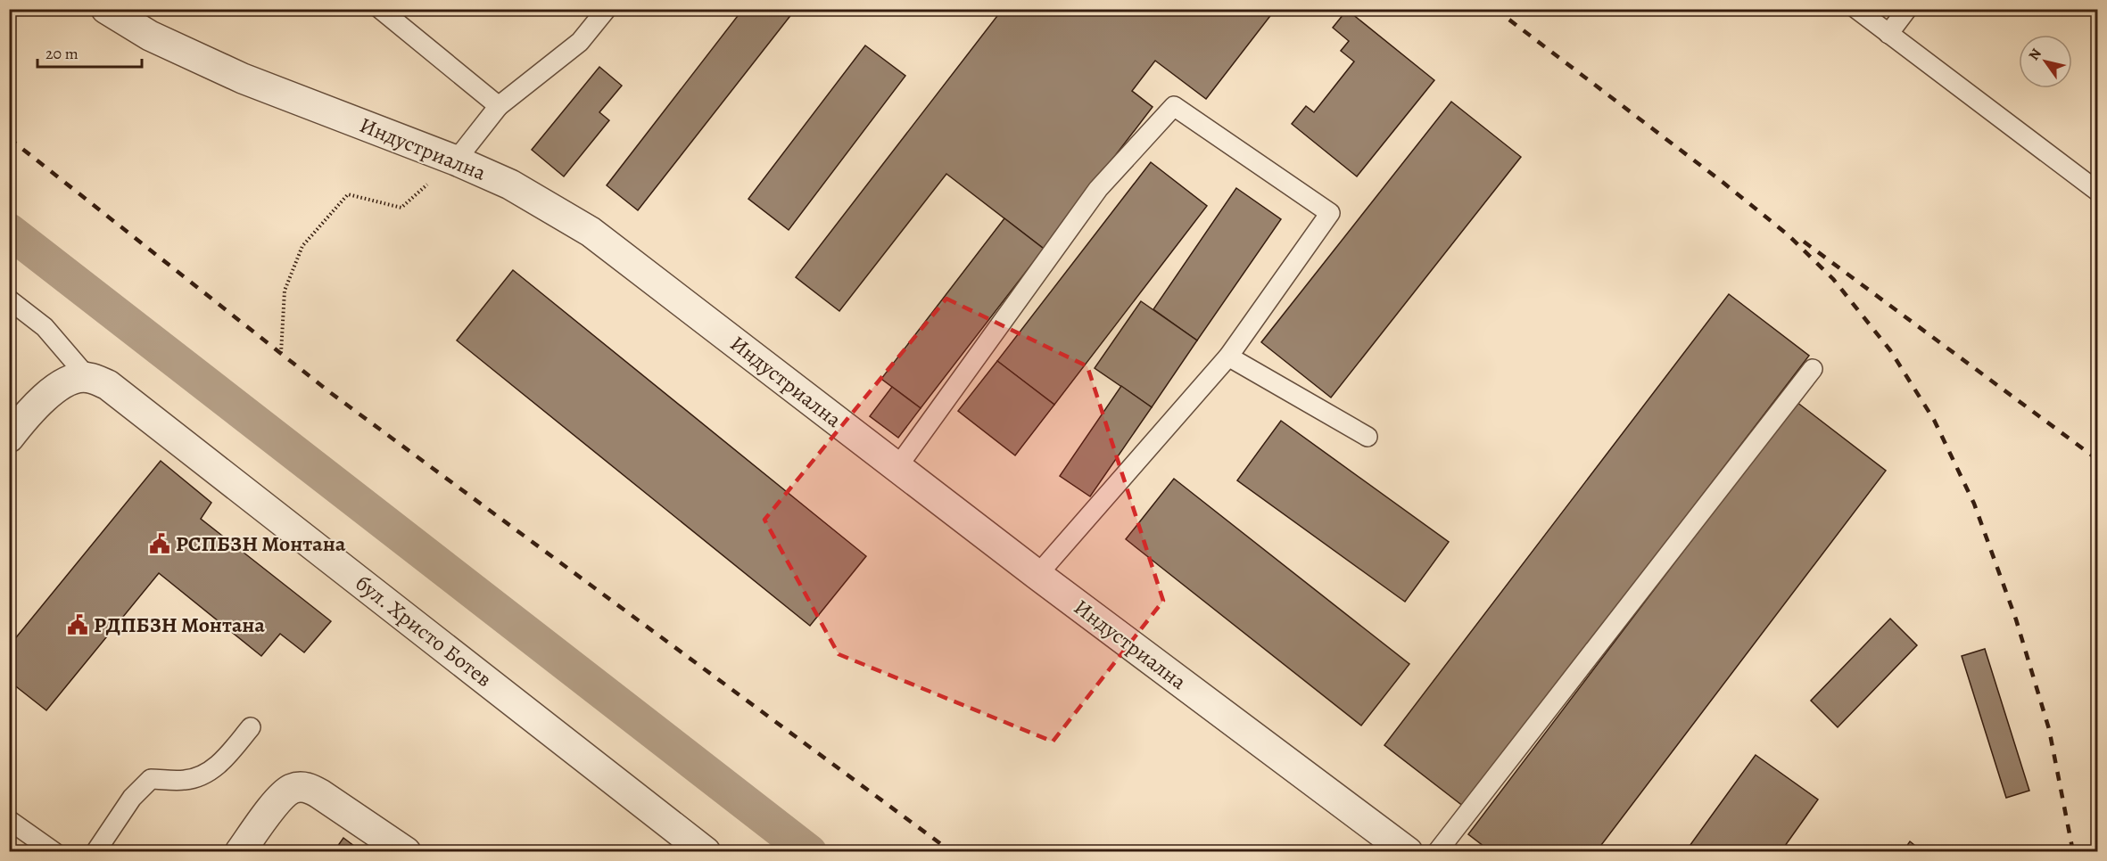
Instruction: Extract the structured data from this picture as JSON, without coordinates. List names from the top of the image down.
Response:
{
  "streets": {
    "street": ["Индустриална", "бул. Христо Ботев"]
  },
  "places": {
    "public building": ["РСПБЗН Монтана", "РДПБЗН Монтана"]
  },
  "scale_bar": "20 m",
  "north": "top left"
}
